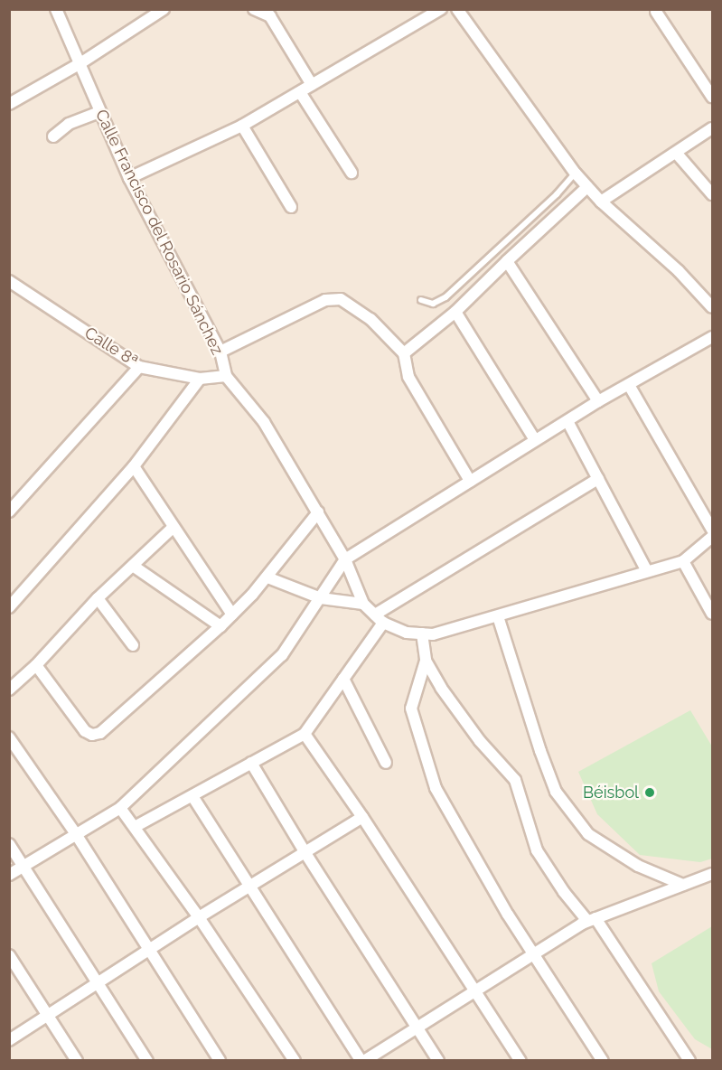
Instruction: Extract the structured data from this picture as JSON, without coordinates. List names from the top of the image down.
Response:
{
  "streets": {
    "street": ["Calle Francisco del Rosario Sánchez", "Calle 8ª"]
  },
  "crossings": [
    ["Calle Francisco del Rosario Sánchez", "Calle 8ª"]
  ],
  "places": ["Béisbol"]
}
